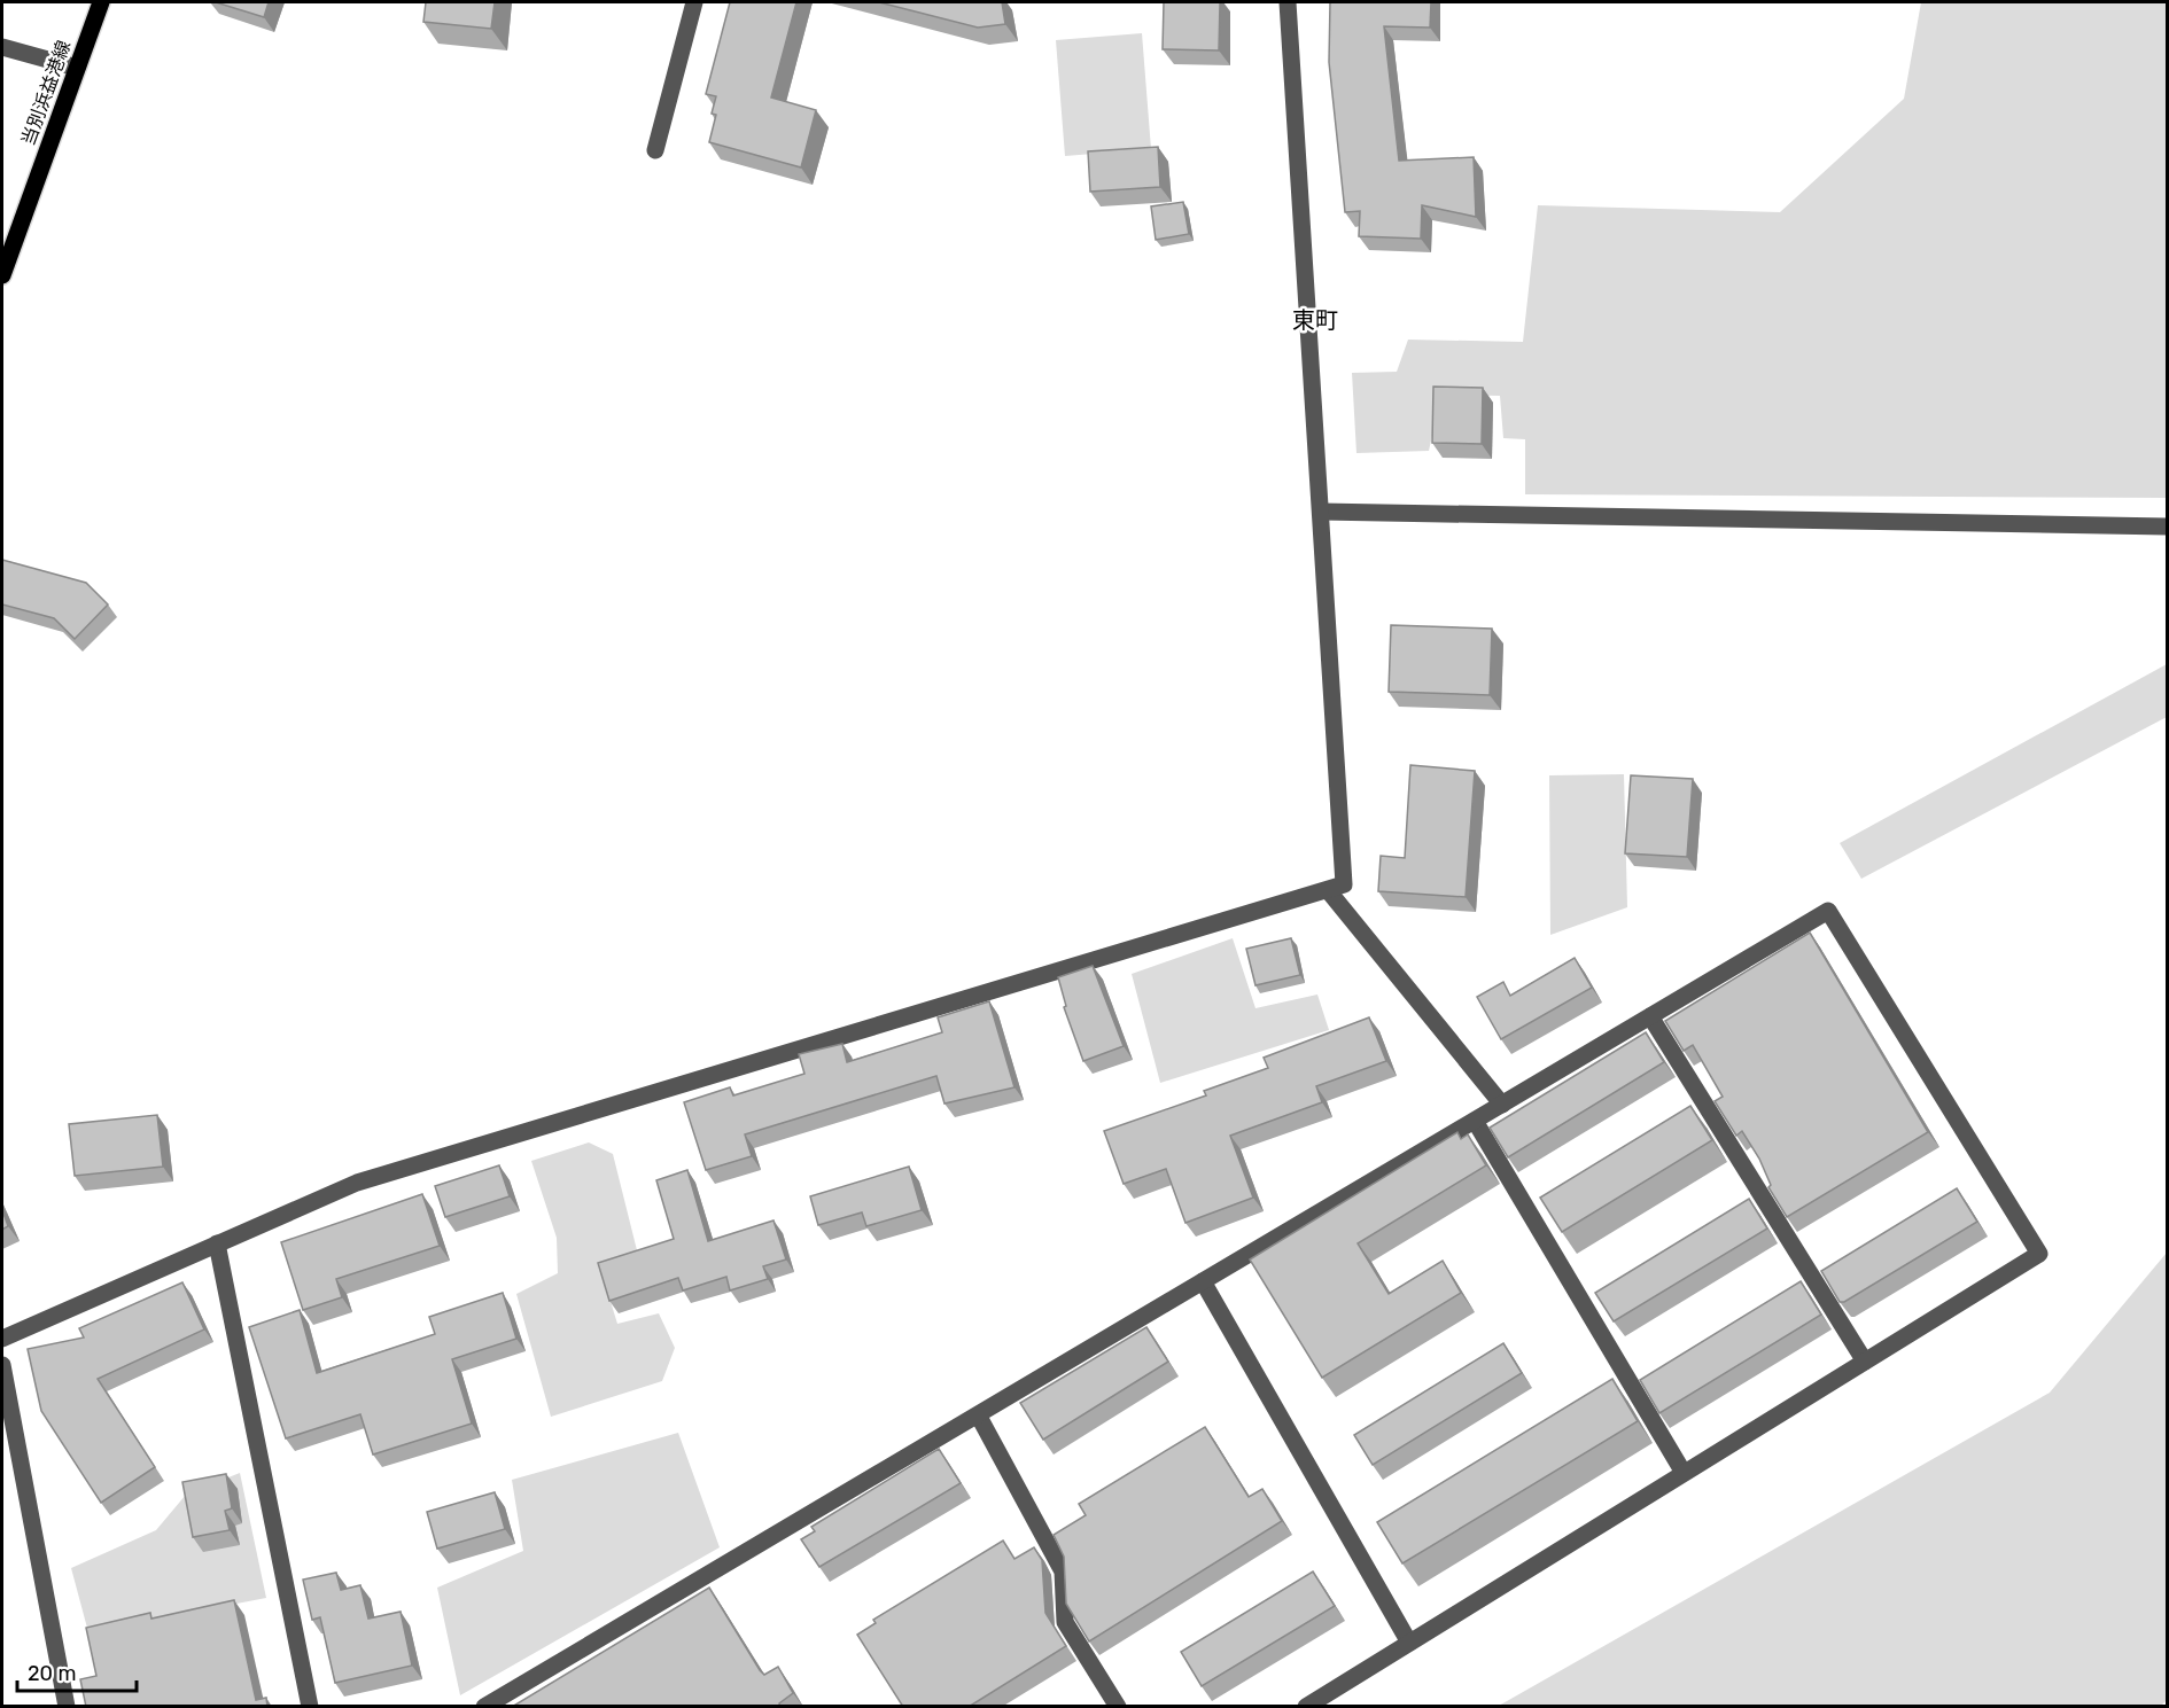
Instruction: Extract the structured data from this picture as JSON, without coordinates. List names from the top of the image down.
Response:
{
  "streets": {
    "main road": ["当別浜益港線"]
  },
  "districts": ["東町"],
  "scale_bar": "20 m"
}
